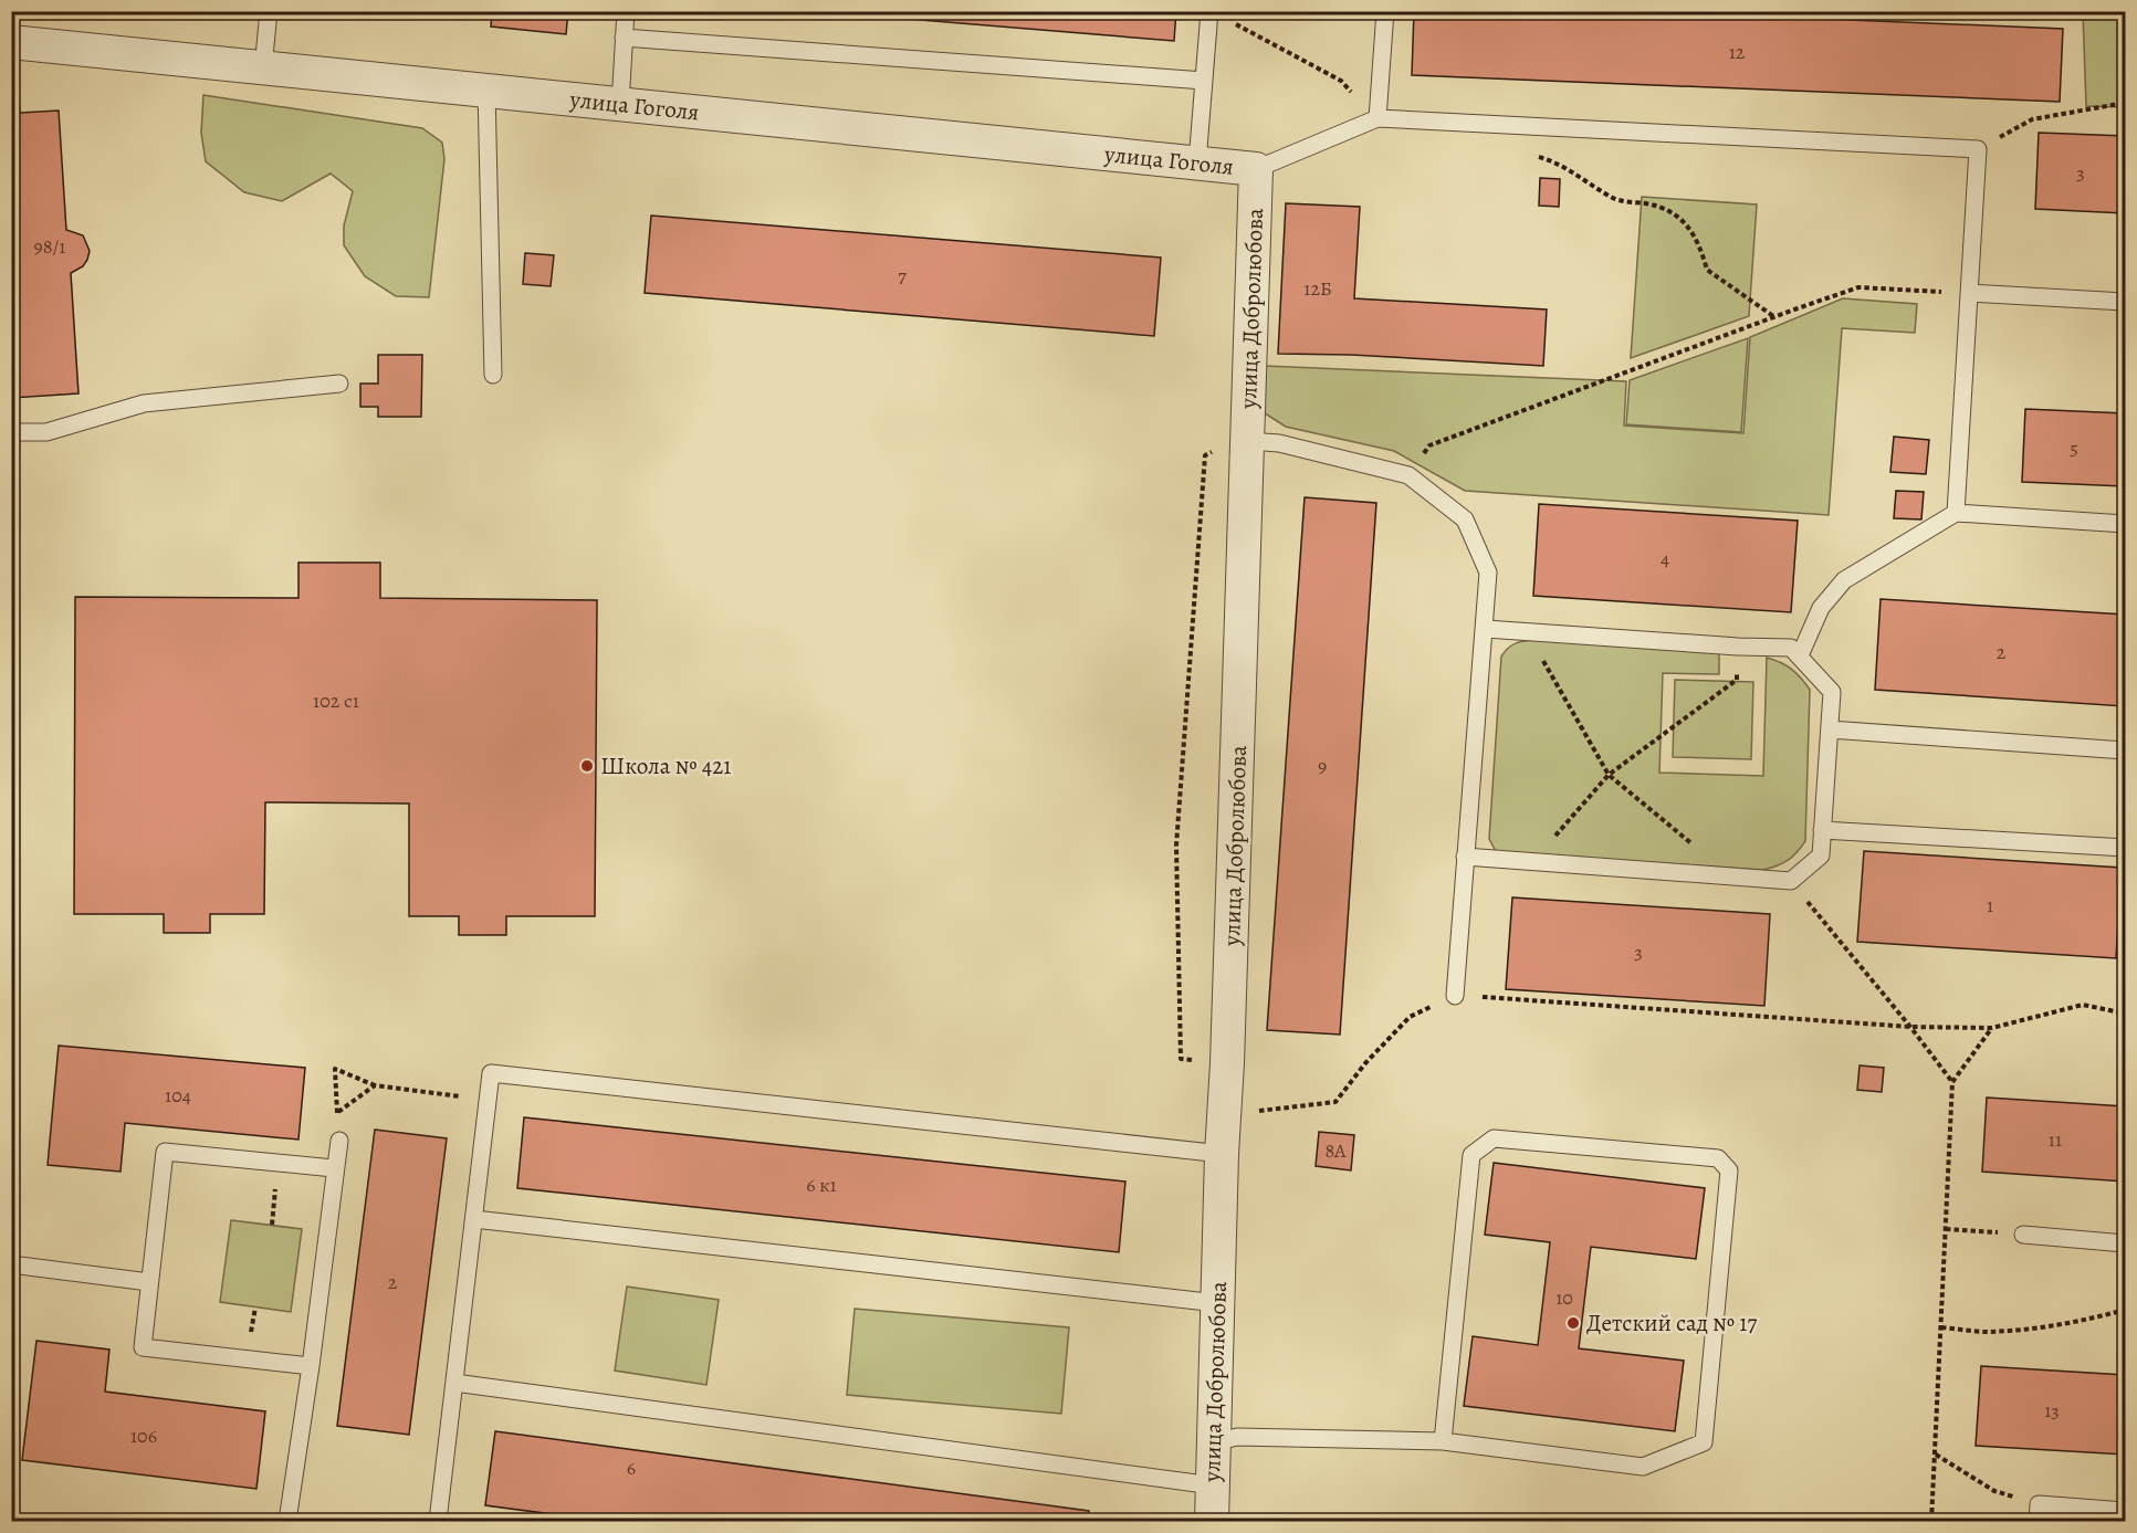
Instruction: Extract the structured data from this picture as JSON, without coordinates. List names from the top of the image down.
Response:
{
  "streets": {
    "street": ["улица Гоголя", "улица Добролюбова"]
  },
  "crossings": [
    ["улица Гоголя", "улица Добролюбова"]
  ],
  "places": ["Школа № 421", "Детский сад № 17"],
  "house_numbers": [
    "12",
    "3",
    "98/1",
    "7",
    "12Б",
    "5",
    "4",
    "2",
    "102 с1",
    "9",
    "1",
    "3",
    "104",
    "11",
    "8А",
    "6 к1",
    "2",
    "10",
    "13",
    "106",
    "6"
  ]
}
